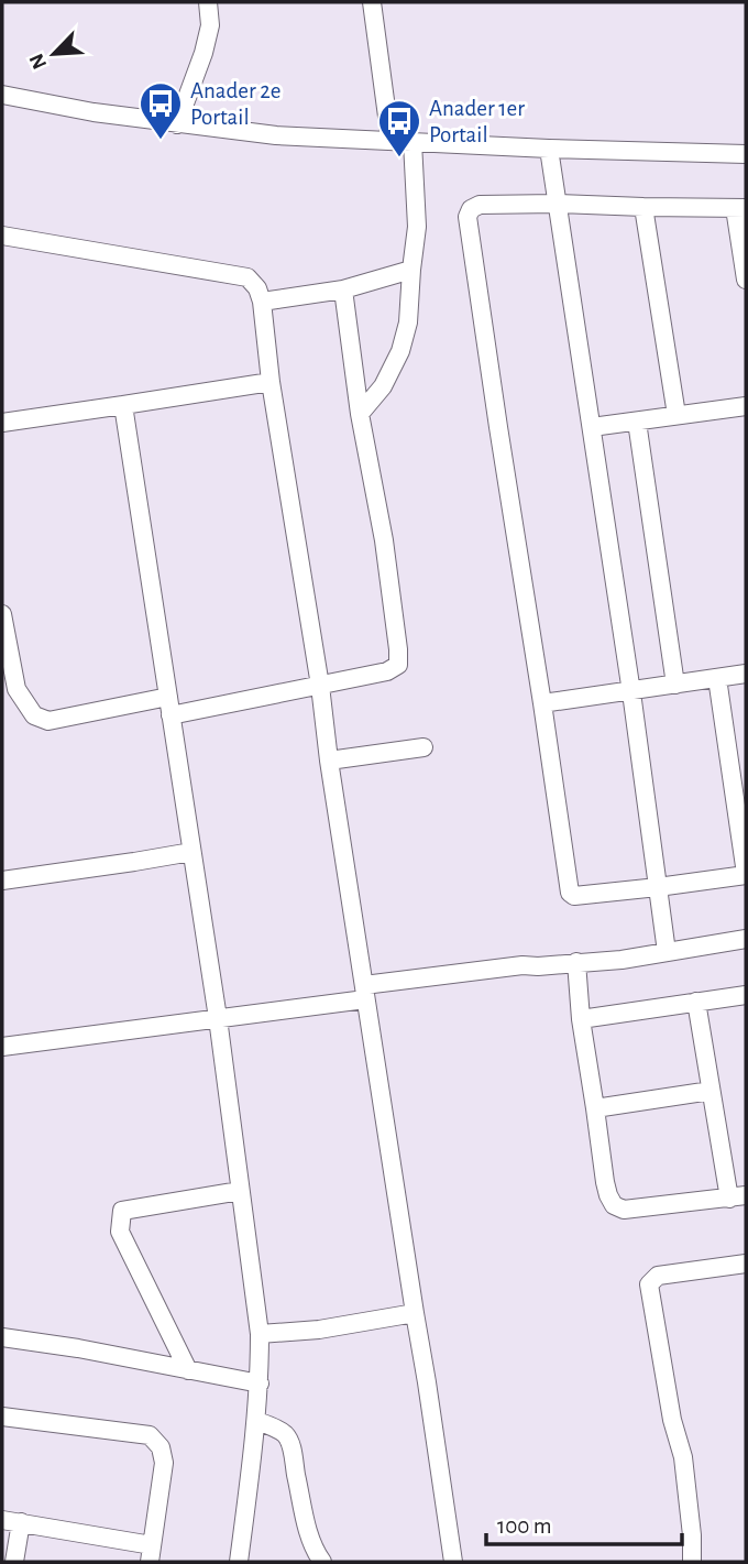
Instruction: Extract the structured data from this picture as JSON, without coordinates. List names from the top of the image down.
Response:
{
  "places": {
    "bus stop": ["Anader 2e Portail", "Anader 1er Portail"]
  },
  "scale_bar": "100 m",
  "north": "bottom left"
}
